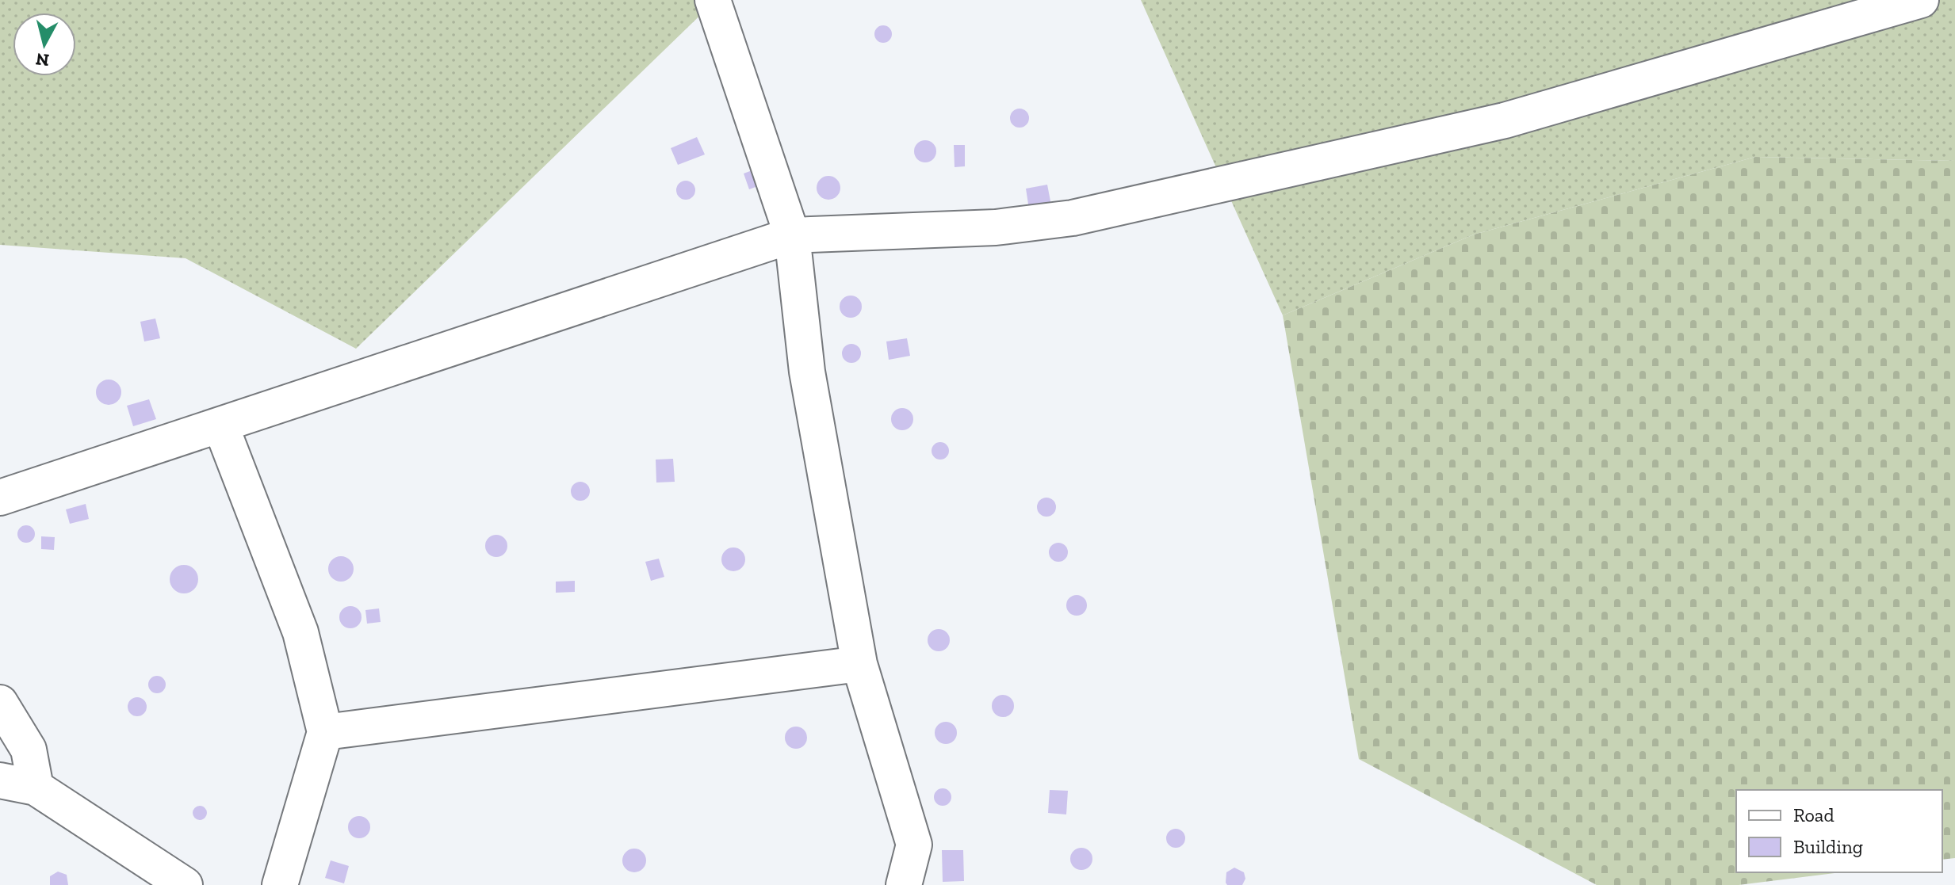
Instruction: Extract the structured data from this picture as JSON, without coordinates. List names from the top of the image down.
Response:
{
  "legend": ["Road", "Building"],
  "north": "bottom"
}
